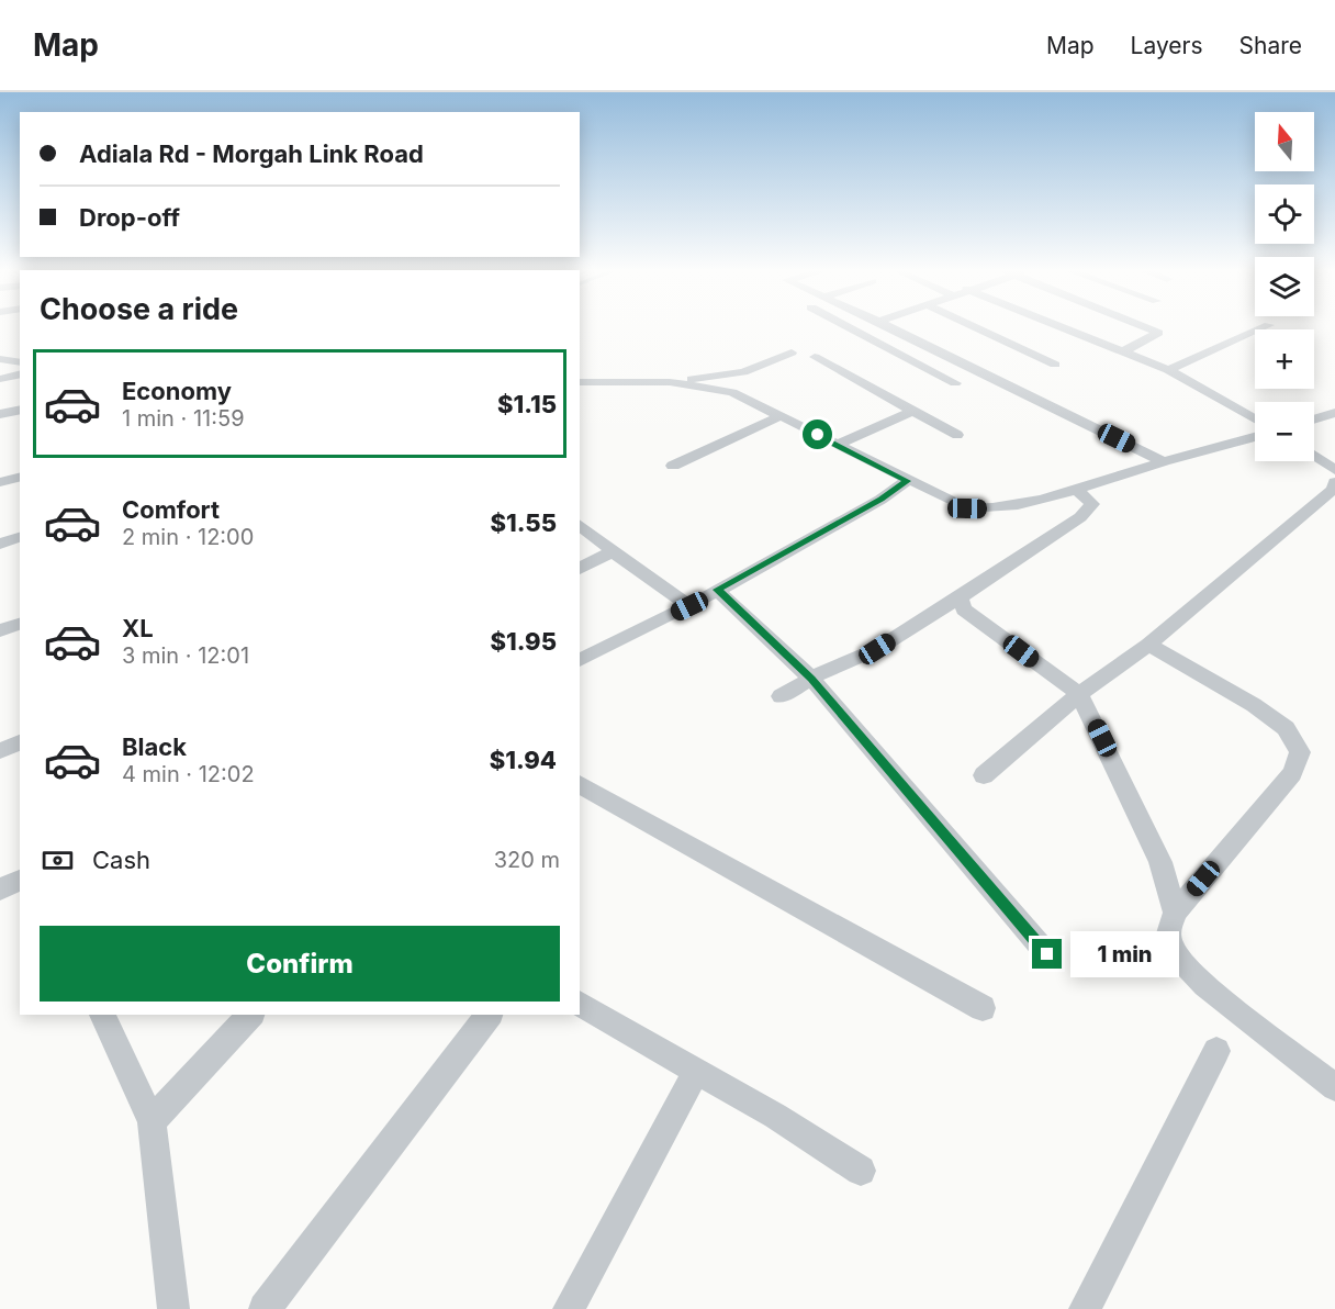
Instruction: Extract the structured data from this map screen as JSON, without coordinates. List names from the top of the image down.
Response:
{
  "north": "top",
  "page": {
    "header": "Map",
    "nav": ["Map", "Layers", "Share"],
    "map_buttons": ["+", "−"],
    "banner": ["Adiala Rd - Morgah Link Road", "Drop-off"],
    "heading": "Choose a ride",
    "list": [
      {
        "name": "Economy",
        "note": "1 min · 11:59",
        "value": "$1.15"
      },
      {
        "name": "Comfort",
        "note": "2 min · 12:00",
        "value": "$1.55"
      },
      {
        "name": "XL",
        "note": "3 min · 12:01",
        "value": "$1.95"
      },
      {
        "name": "Black",
        "note": "4 min · 12:02",
        "value": "$1.94"
      }
    ],
    "pay": ["Cash", "320 m"],
    "buttons": "Confirm",
    "bubble": "1 min"
  }
}
